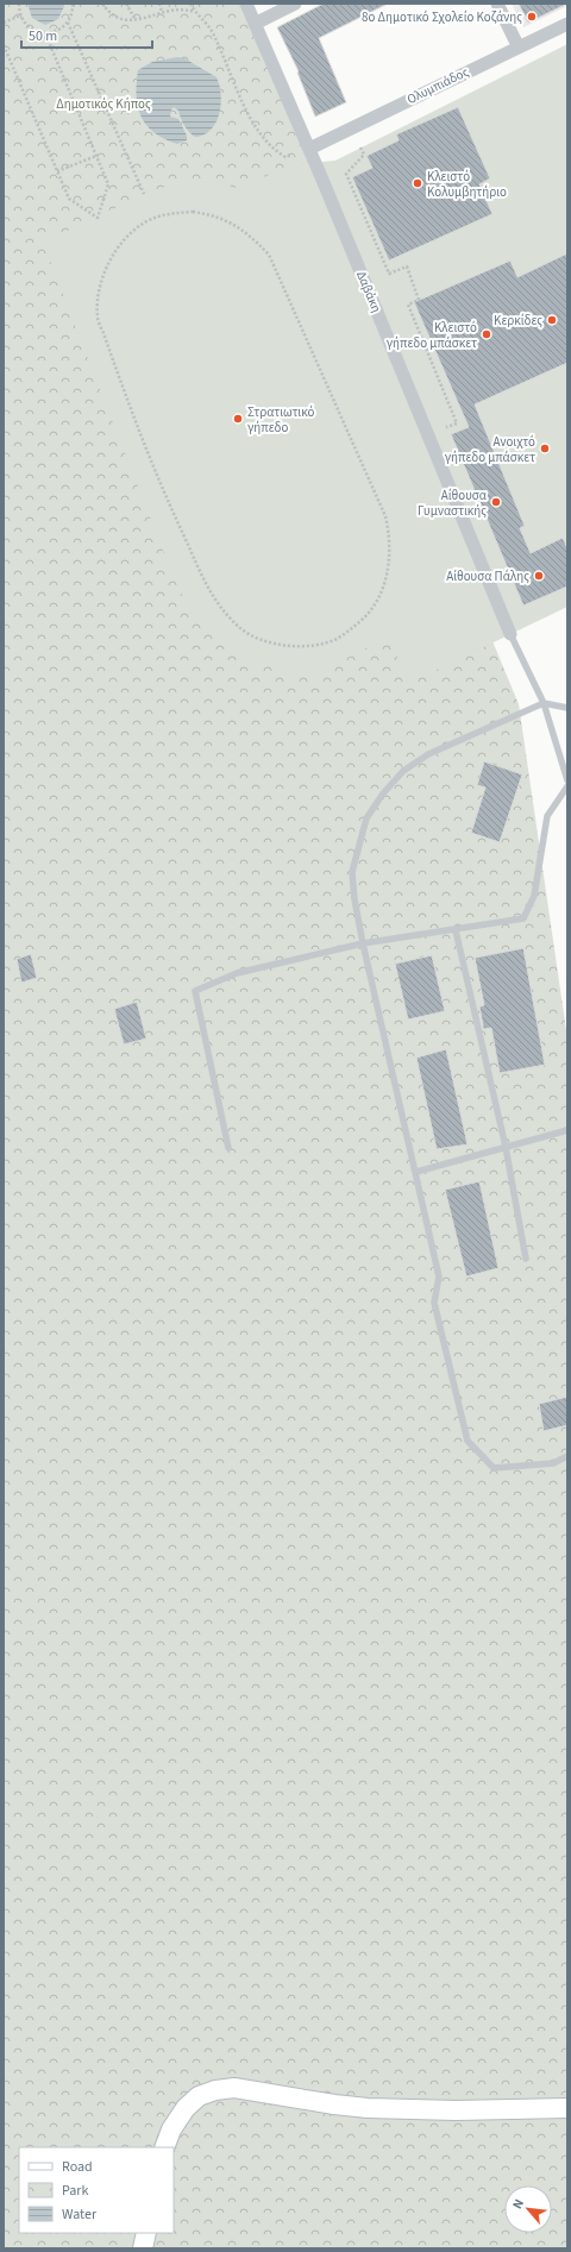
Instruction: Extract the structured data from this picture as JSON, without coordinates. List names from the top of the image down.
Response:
{
  "streets": {
    "street": ["Ολυμπιάδος", "Δαβάκη"]
  },
  "crossings": [
    ["Ολυμπιάδος", "Δαβάκη"]
  ],
  "parks": ["Δημοτικός Κήπος"],
  "places": [
    "8ο Δημοτικό Σχολείο Κοζάνης",
    "Κλειστό Κολυμβητήριο",
    "Κερκίδες",
    "Κλειστό γήπεδο μπάσκετ",
    "Στρατιωτικό γήπεδο",
    "Ανοιχτό γήπεδο μπάσκετ",
    "Αίθουσα Γυμναστικής",
    "Αίθουσα Πάλης"
  ],
  "legend": ["Road", "Park", "Water"],
  "scale_bar": "50 m",
  "north": "top left"
}
